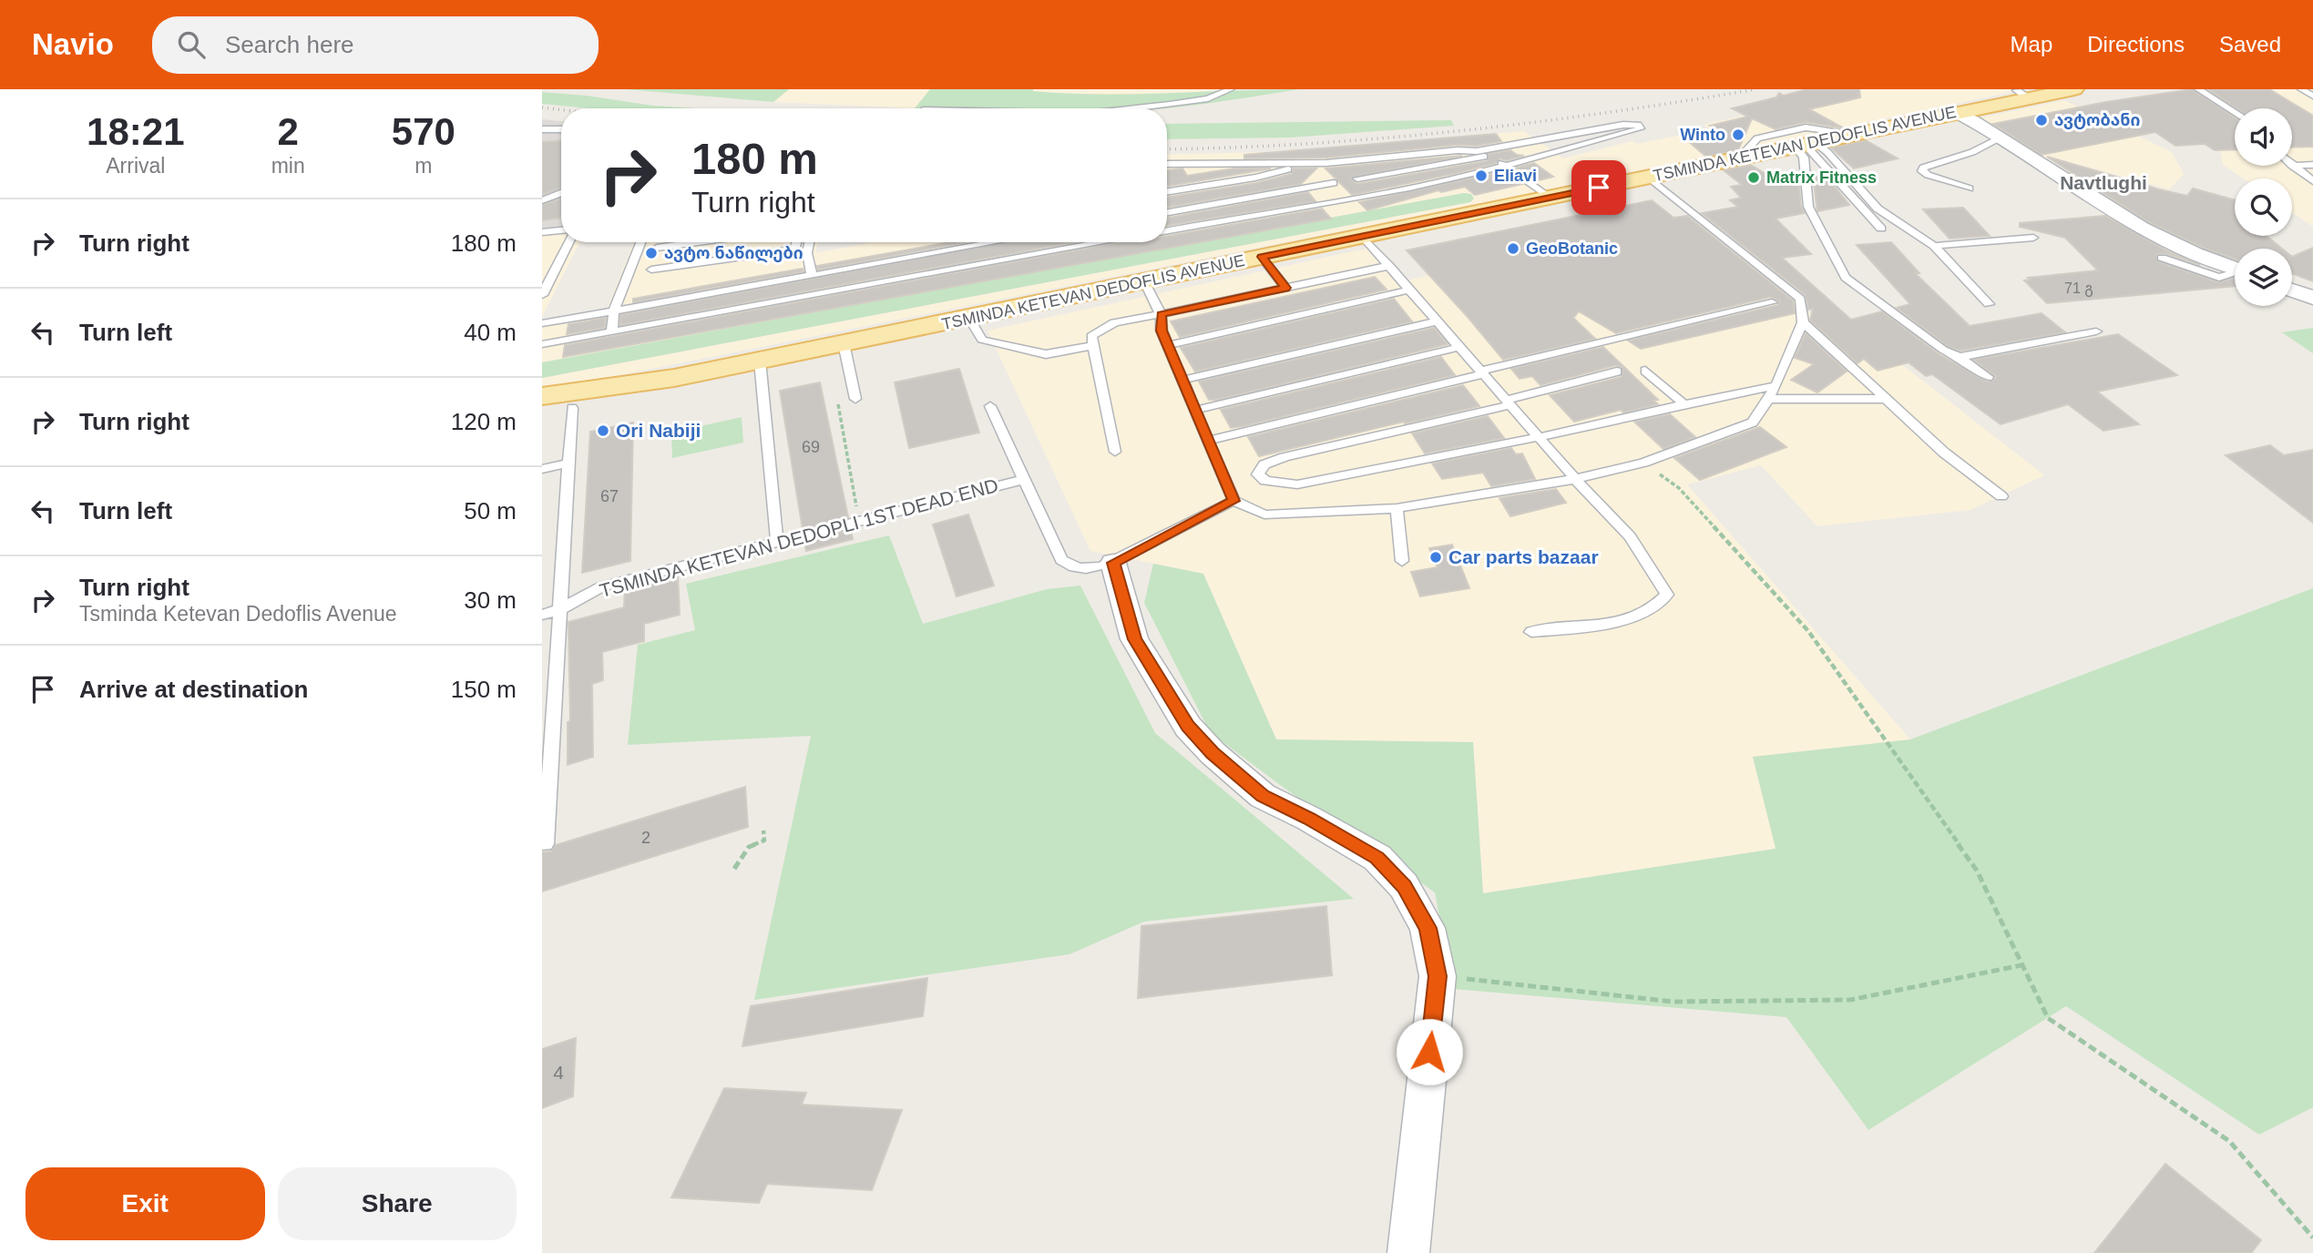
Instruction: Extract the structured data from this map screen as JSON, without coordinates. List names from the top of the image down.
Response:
{
  "streets": {
    "main road": ["TSMINDA KETEVAN DEDOFLIS AVENUE"],
    "lane": ["TSMINDA KETEVAN DEDOPLI 1ST DEAD END"]
  },
  "districts": ["Navtlughi"],
  "places": [
    "ავტობანი",
    "Winto",
    "Eliavi",
    "Matrix Fitness",
    "GeoBotanic",
    "ავტო ნაწილები",
    "Ori Nabiji",
    "Car parts bazaar"
  ],
  "house_numbers": [
    "71 გ",
    "69",
    "67",
    "2",
    "4"
  ],
  "page": {
    "header": "Navio",
    "search": "Search here",
    "nav": ["Map", "Directions", "Saved"],
    "eta": [
      "18:21",
      "Arrival",
      "2",
      "min",
      "570",
      "m"
    ],
    "turn": ["180 m", "Turn right"],
    "list": [
      {
        "name": "Turn right",
        "value": "180 m"
      },
      {
        "name": "Turn left",
        "value": "40 m"
      },
      {
        "name": "Turn right",
        "value": "120 m"
      },
      {
        "name": "Turn left",
        "value": "50 m"
      },
      {
        "name": "Turn right",
        "note": "Tsminda Ketevan Dedoflis Avenue",
        "value": "30 m"
      },
      {
        "name": "Arrive at destination",
        "value": "150 m"
      }
    ],
    "buttons": ["Exit", "Share"]
  }
}
